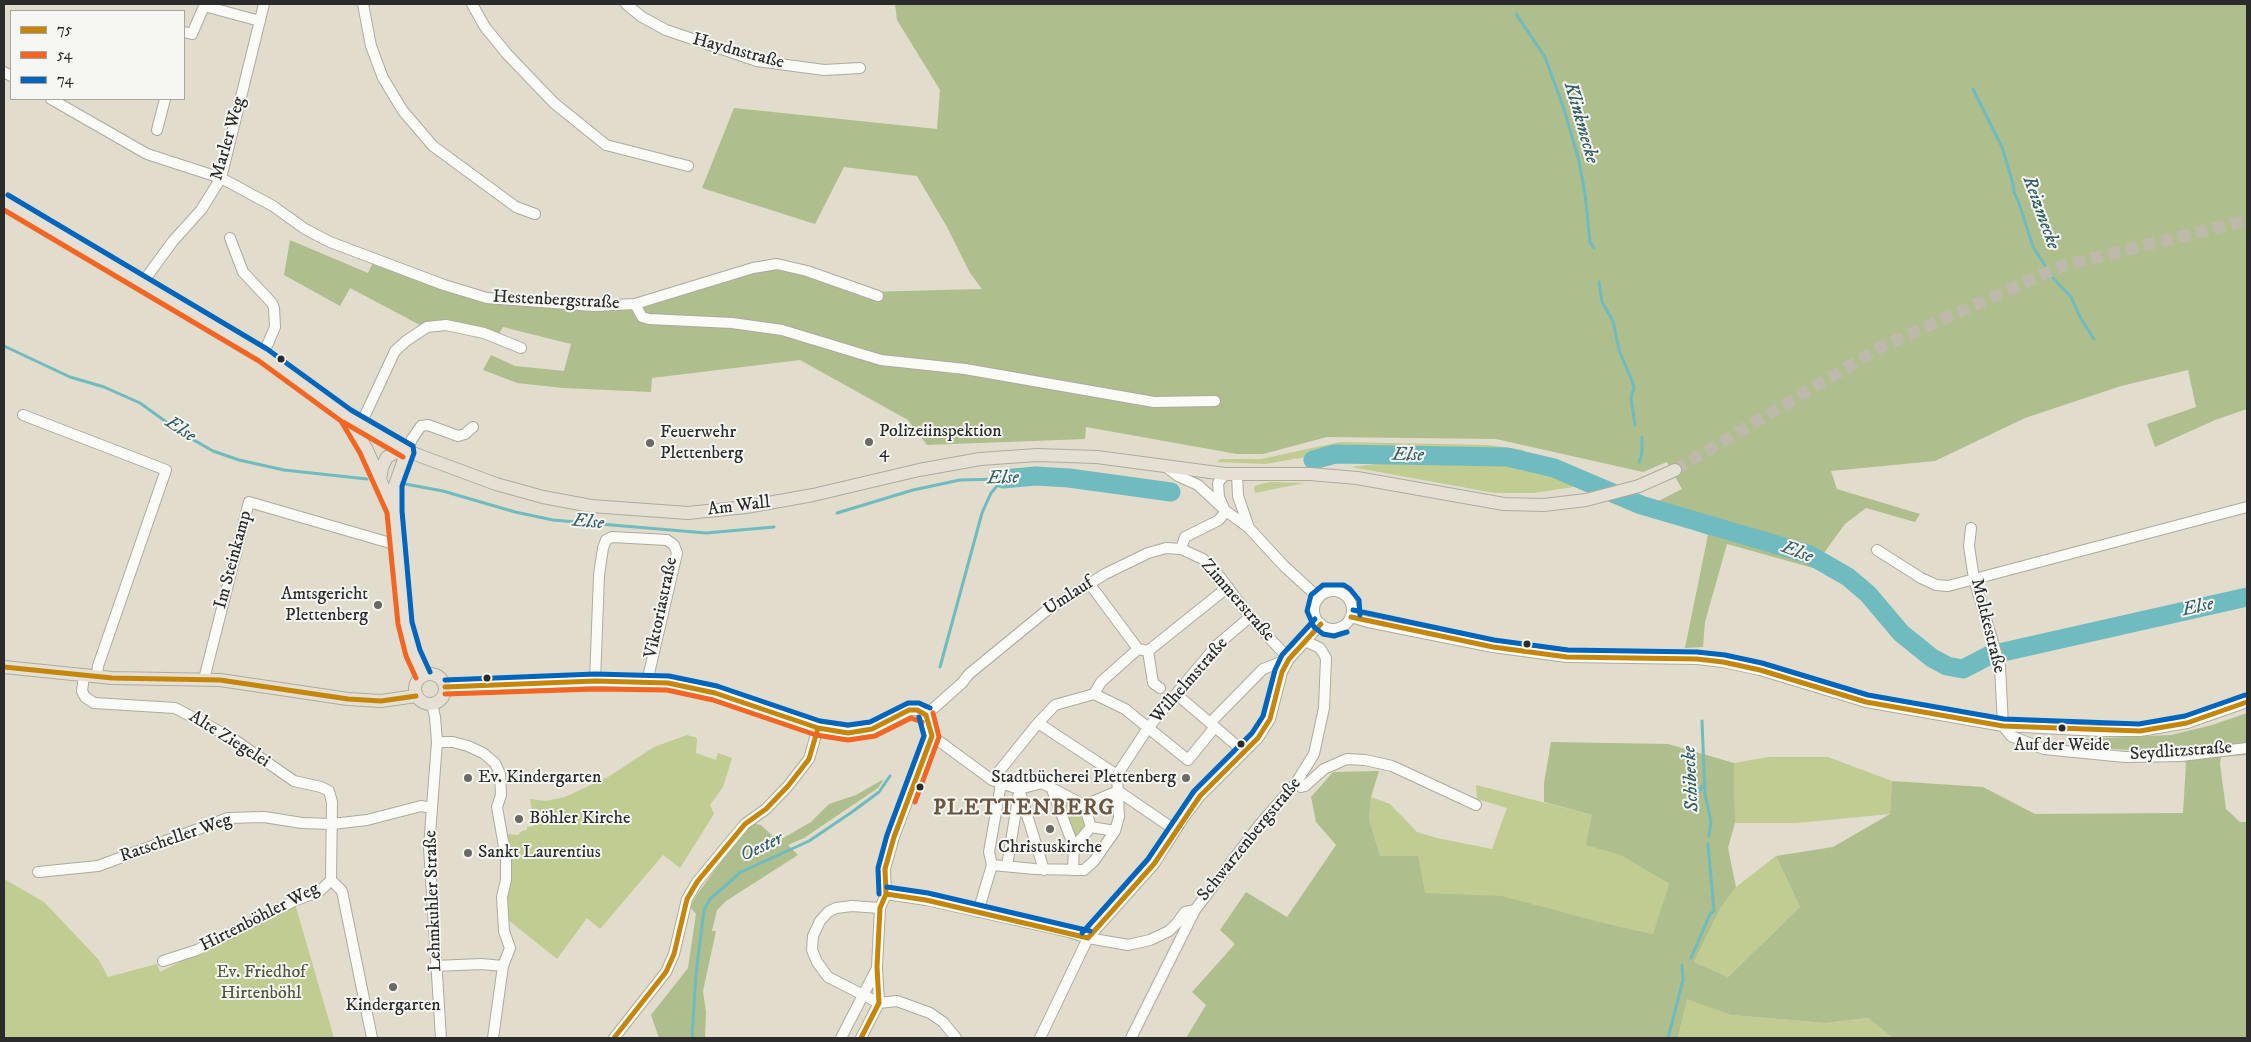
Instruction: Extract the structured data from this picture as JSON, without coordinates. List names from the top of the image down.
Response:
{
  "streets": {
    "main road": ["Am Wall"],
    "street": [
      "Haydnstraße",
      "Marler Weg",
      "Hestenbergstraße",
      "Im Steinkamp",
      "Umlauf",
      "Zimmerstraße",
      "Viktoriastraße",
      "Moltkestraße",
      "Wilhelmstraße",
      "Alte Ziegelei",
      "Seydlitzstraße",
      "Ratscheller Weg",
      "Schwarzenbergstraße",
      "Lehmkuhler Straße",
      "Hirtenböhler Weg"
    ]
  },
  "crossings": [
    ["Marler Weg", "Hestenbergstraße"],
    ["Marler Weg", "Am Wall"],
    ["Umlauf", "Zimmerstraße"],
    ["Zimmerstraße", "Wilhelmstraße"],
    ["Moltkestraße", "Seydlitzstraße"],
    ["Alte Ziegelei", "Ratscheller Weg"],
    ["Alte Ziegelei", "Hirtenböhler Weg"],
    ["Ratscheller Weg", "Lehmkuhler Straße"],
    ["Ratscheller Weg", "Hirtenböhler Weg"]
  ],
  "districts": ["PLETTENBERG"],
  "water": [
    "Klinkmecke",
    "Reizmecke",
    "Else",
    "Schibecke",
    "Oester"
  ],
  "parks": ["Ev. Friedhof Hirtenböhl"],
  "places": [
    "Polizeiinspektion 4",
    "Feuerwehr Plettenberg",
    "Amtsgericht Plettenberg",
    "Auf der Weide",
    "Ev. Kindergarten",
    "Stadtbücherei Plettenberg",
    "Böhler Kirche",
    "Christuskirche",
    "Sankt Laurentius",
    "Kindergarten"
  ],
  "lines": ["transit line 74", "transit line 54", "transit line 75"],
  "legend": ["75", "54", "74"]
}
